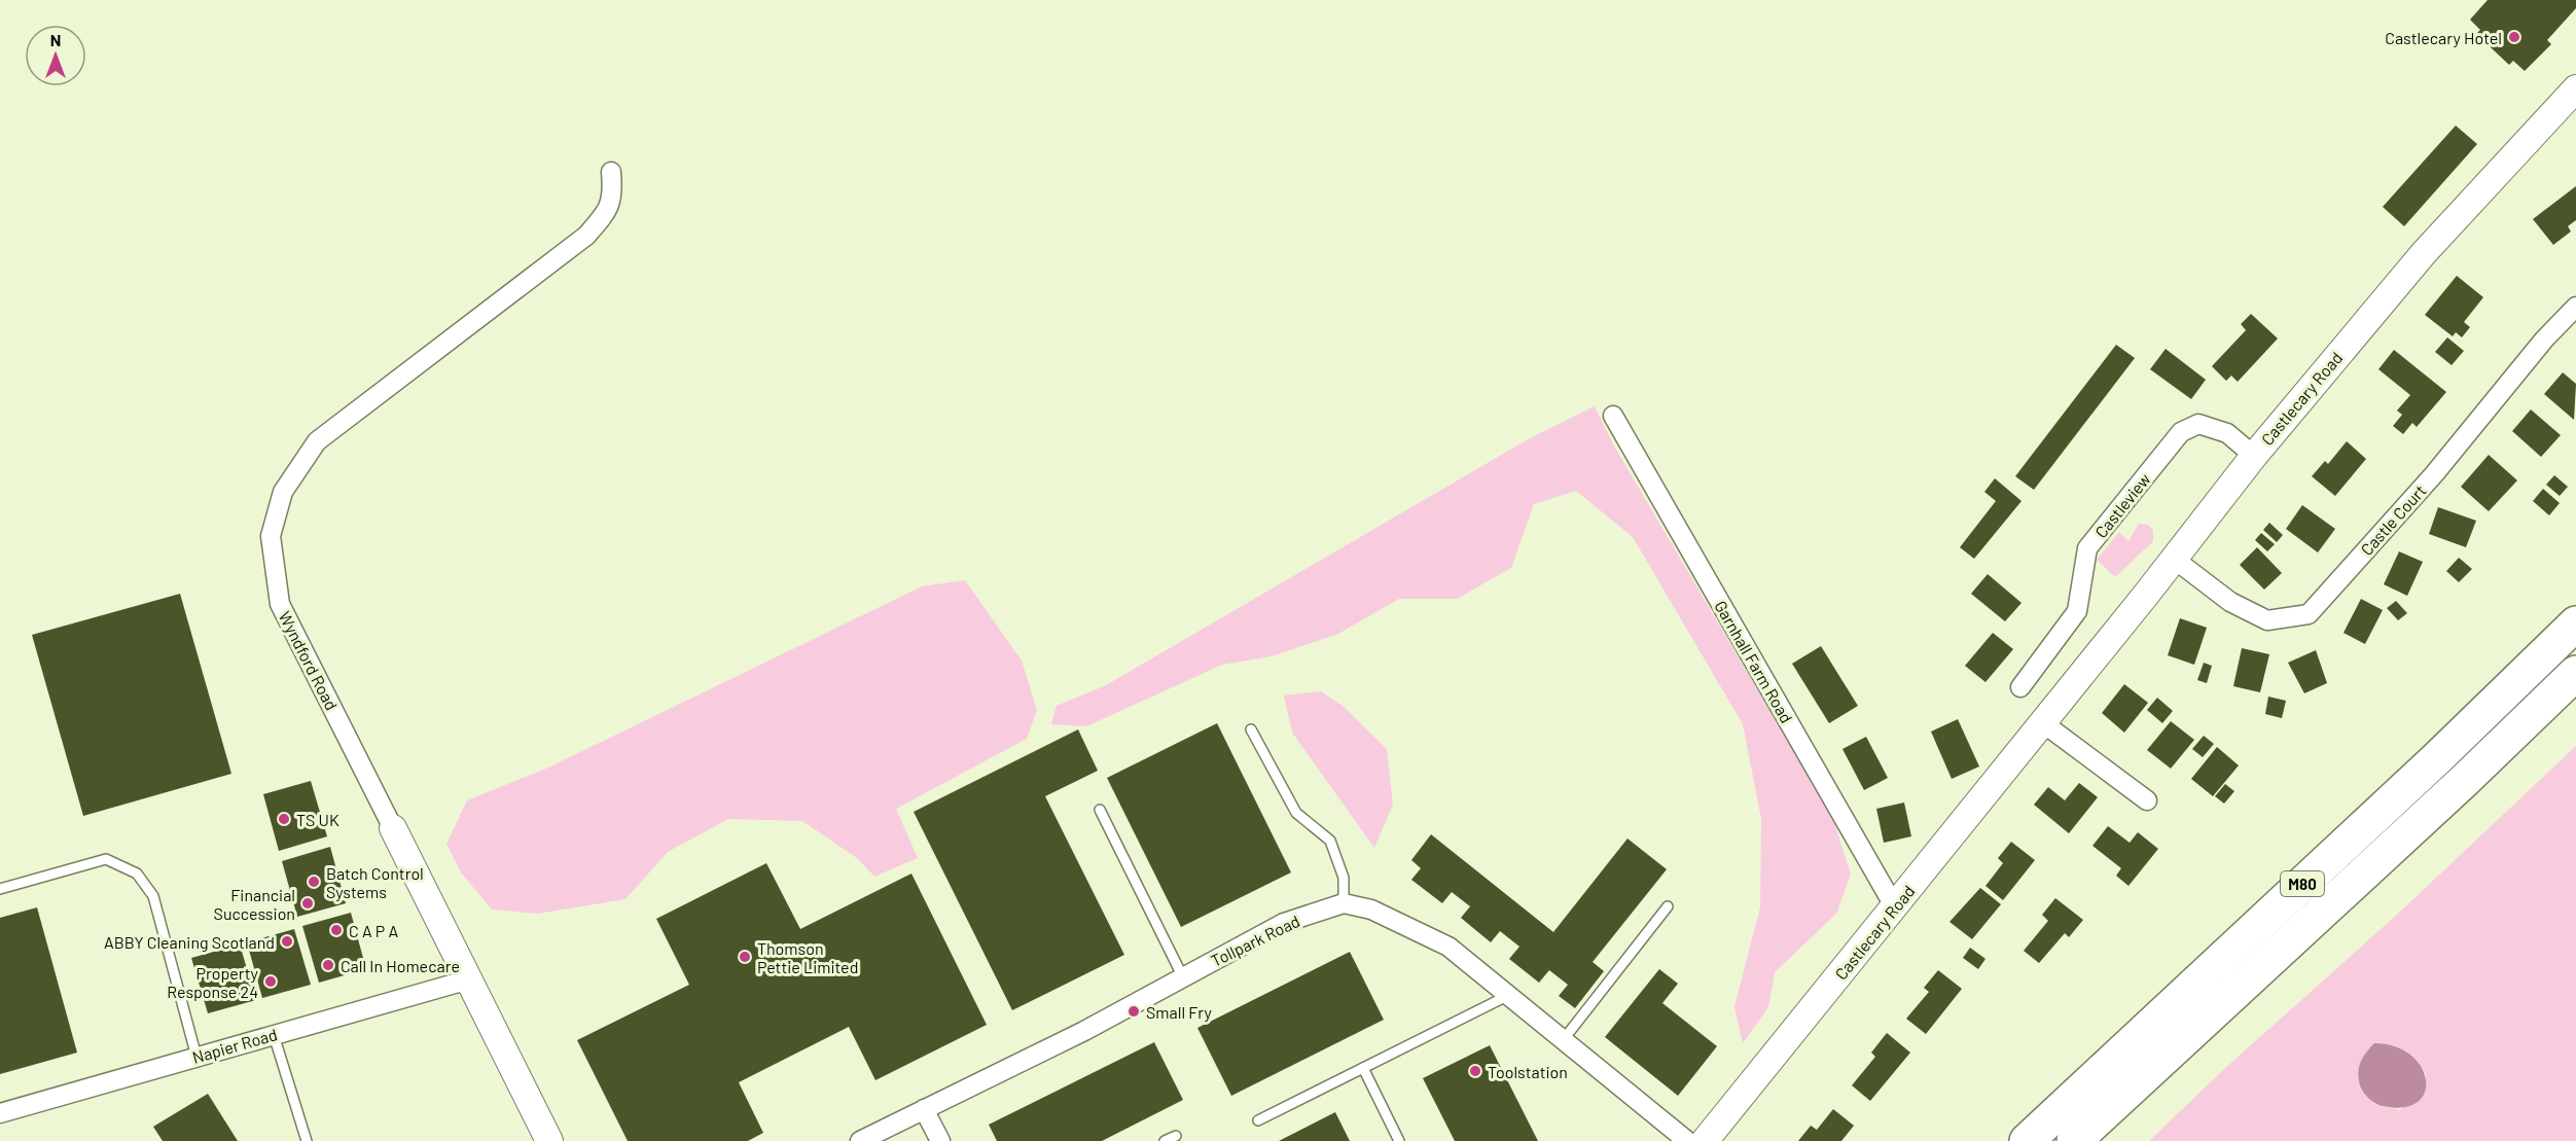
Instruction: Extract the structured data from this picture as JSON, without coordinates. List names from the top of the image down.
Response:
{
  "streets": {
    "highway": ["M80"],
    "main road": ["Castlecary Road", "Wyndford Road"],
    "street": [
      "Castleview",
      "Castle Court",
      "Garnhall Farm Road",
      "Tollpark Road",
      "Napier Road"
    ]
  },
  "crossings": [
    ["Castlecary Road", "Castleview"],
    ["Castlecary Road", "Castle Court"],
    ["Castlecary Road", "Garnhall Farm Road"],
    ["Wyndford Road", "Napier Road"]
  ],
  "places": [
    "Castlecary Hotel",
    "TS UK",
    "Batch Control Systems",
    "Financial Succession",
    "C A P A",
    "ABBY Cleaning Scotland",
    "Thomson Pettie Limited",
    "Call In Homecare",
    "Property Response 24",
    "Small Fry",
    "Toolstation"
  ],
  "north": "top"
}
